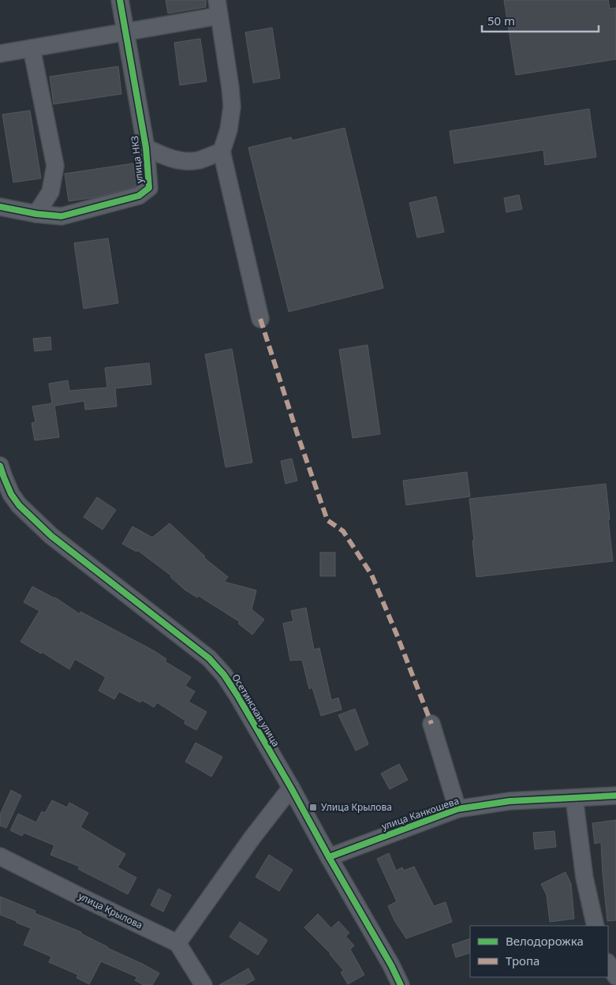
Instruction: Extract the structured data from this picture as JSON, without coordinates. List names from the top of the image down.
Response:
{
  "streets": {
    "street": [
      "улица НКЗ",
      "Осетинская улица",
      "улица Канкошева",
      "улица Крылова"
    ]
  },
  "crossings": [
    ["Осетинская улица", "улица Канкошева"]
  ],
  "places": {
    "transit": ["Улица Крылова"]
  },
  "legend": ["Велодорожка", "Тропа"],
  "scale_bar": "50 m"
}
